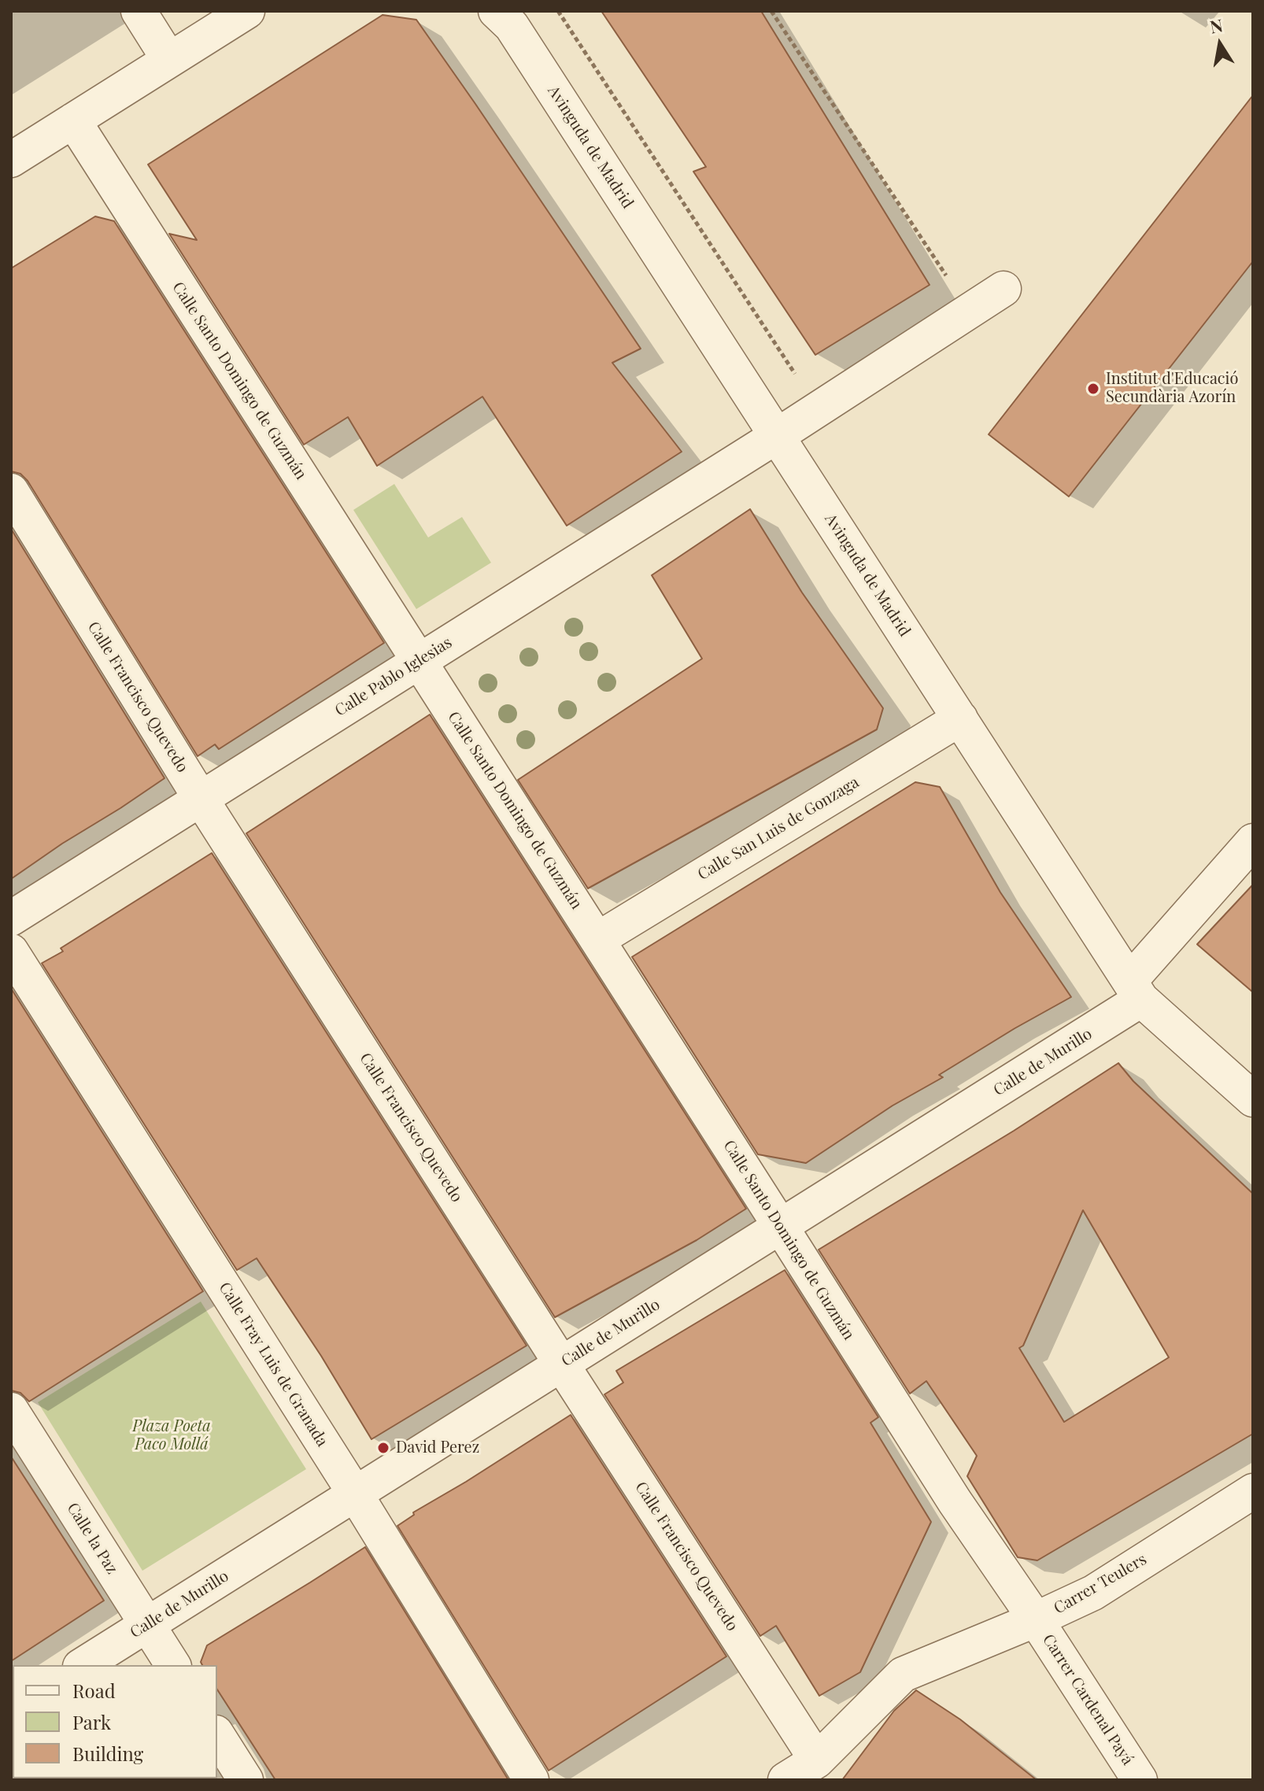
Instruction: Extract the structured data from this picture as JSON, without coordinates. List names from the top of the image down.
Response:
{
  "streets": {
    "street": [
      "Avinguda de Madrid",
      "Calle Santo Domingo de Guzmán",
      "Calle Pablo Iglesias",
      "Calle Francisco Quevedo",
      "Calle San Luis de Gonzaga",
      "Calle de Murillo",
      "Calle Fray Luis de Granada",
      "Calle la Paz",
      "Carrer Teulers",
      "Carrer Cardenal Payá"
    ]
  },
  "crossings": [
    ["Avinguda de Madrid", "Calle Pablo Iglesias"],
    ["Avinguda de Madrid", "Calle San Luis de Gonzaga"],
    ["Avinguda de Madrid", "Calle de Murillo"],
    ["Calle Santo Domingo de Guzmán", "Calle Pablo Iglesias"],
    ["Calle Santo Domingo de Guzmán", "Calle San Luis de Gonzaga"],
    ["Calle Santo Domingo de Guzmán", "Calle de Murillo"],
    ["Calle Santo Domingo de Guzmán", "Carrer Teulers"],
    ["Calle Pablo Iglesias", "Calle Francisco Quevedo"],
    ["Calle Francisco Quevedo", "Calle de Murillo"],
    ["Calle Francisco Quevedo", "Carrer Cardenal Payá"],
    ["Calle de Murillo", "Calle Fray Luis de Granada"],
    ["Calle de Murillo", "Calle la Paz"],
    ["Carrer Teulers", "Carrer Cardenal Payá"]
  ],
  "parks": ["Plaza Poeta Paco Mollá"],
  "places": ["Institut d'Educació Secundària Azorín", "David Perez"],
  "legend": ["Road", "Park", "Building"],
  "north": "top"
}
